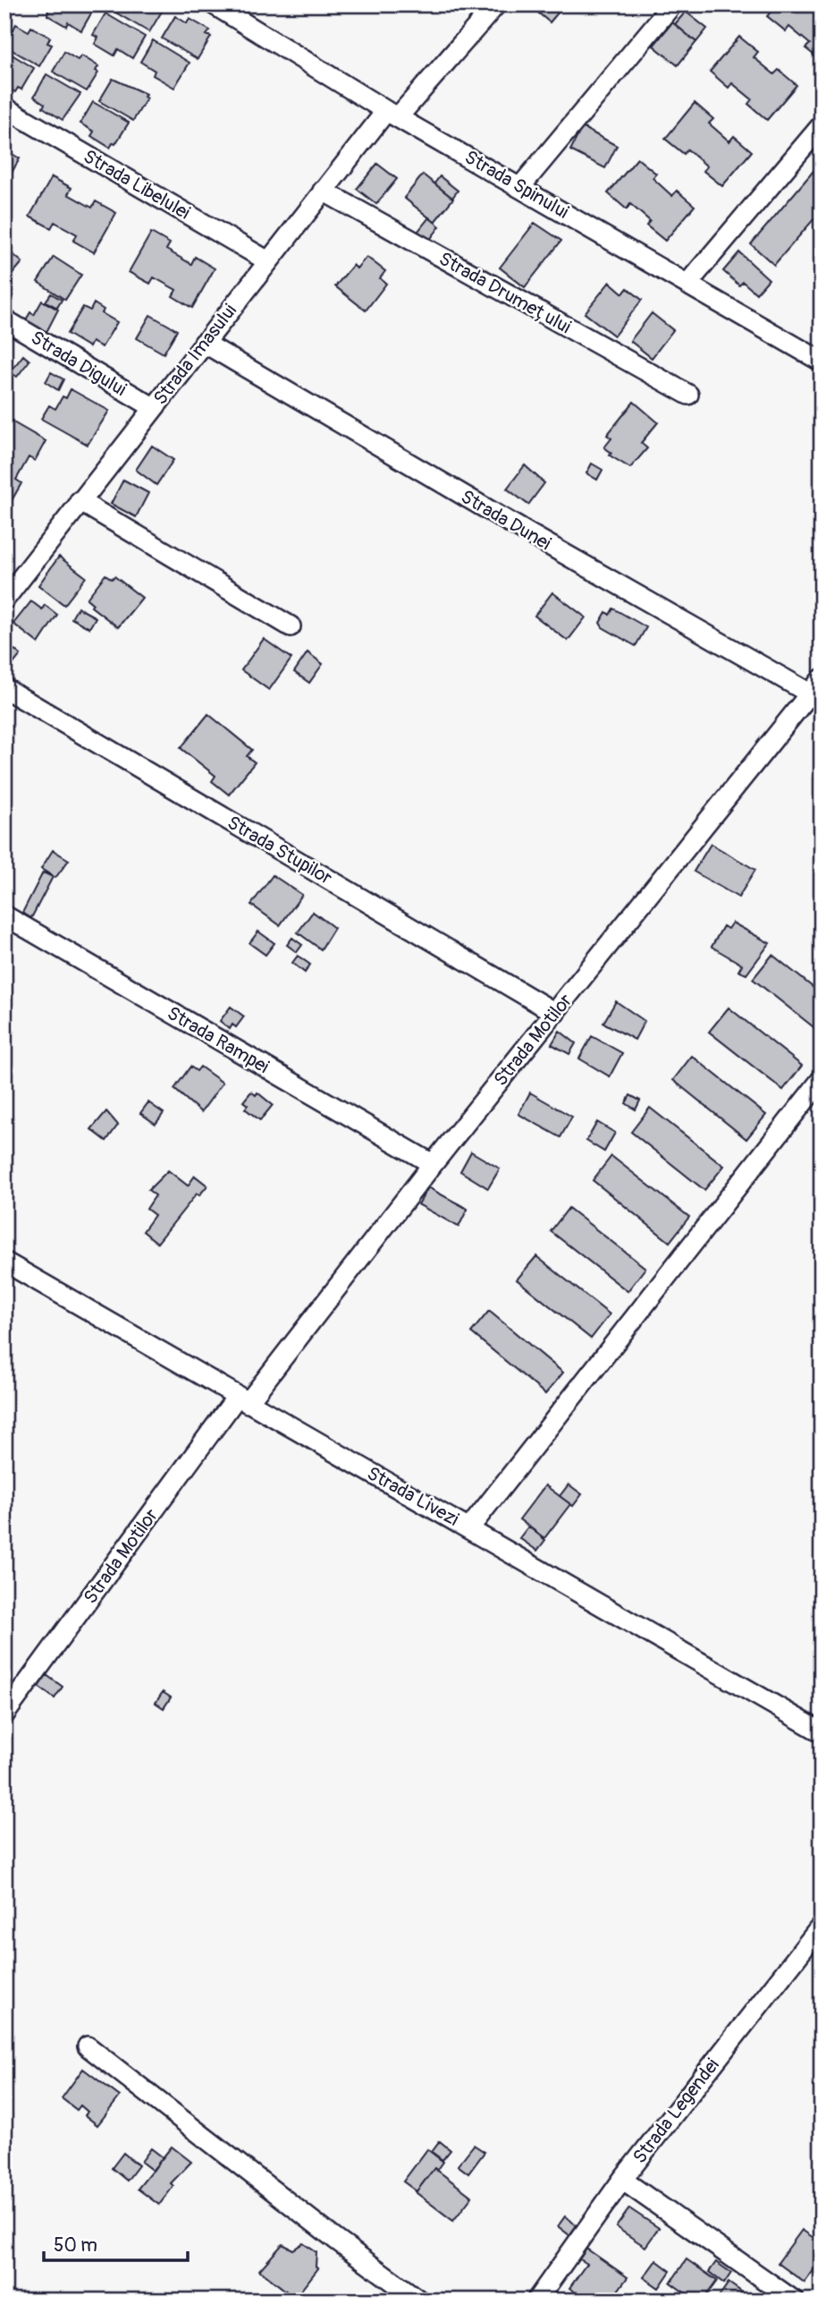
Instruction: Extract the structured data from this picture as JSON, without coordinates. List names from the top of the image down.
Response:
{
  "streets": {
    "street": [
      "Strada Libelulei",
      "Strada Spinului",
      "Strada Drumețului",
      "Strada Imasului",
      "Strada Digului",
      "Strada Dunei",
      "Strada Stupilor",
      "Strada Rampei",
      "Strada Motilor",
      "Strada Livezi",
      "Strada Legendei"
    ]
  },
  "crossings": [
    ["Strada Libelulei", "Strada Imasului"],
    ["Strada Spinului", "Strada Imasului"],
    ["Strada Drumețului", "Strada Imasului"],
    ["Strada Imasului", "Strada Digului"],
    ["Strada Imasului", "Strada Dunei"],
    ["Strada Dunei", "Strada Motilor"],
    ["Strada Stupilor", "Strada Motilor"],
    ["Strada Rampei", "Strada Motilor"],
    ["Strada Motilor", "Strada Livezi"]
  ],
  "scale_bar": "50 m"
}
